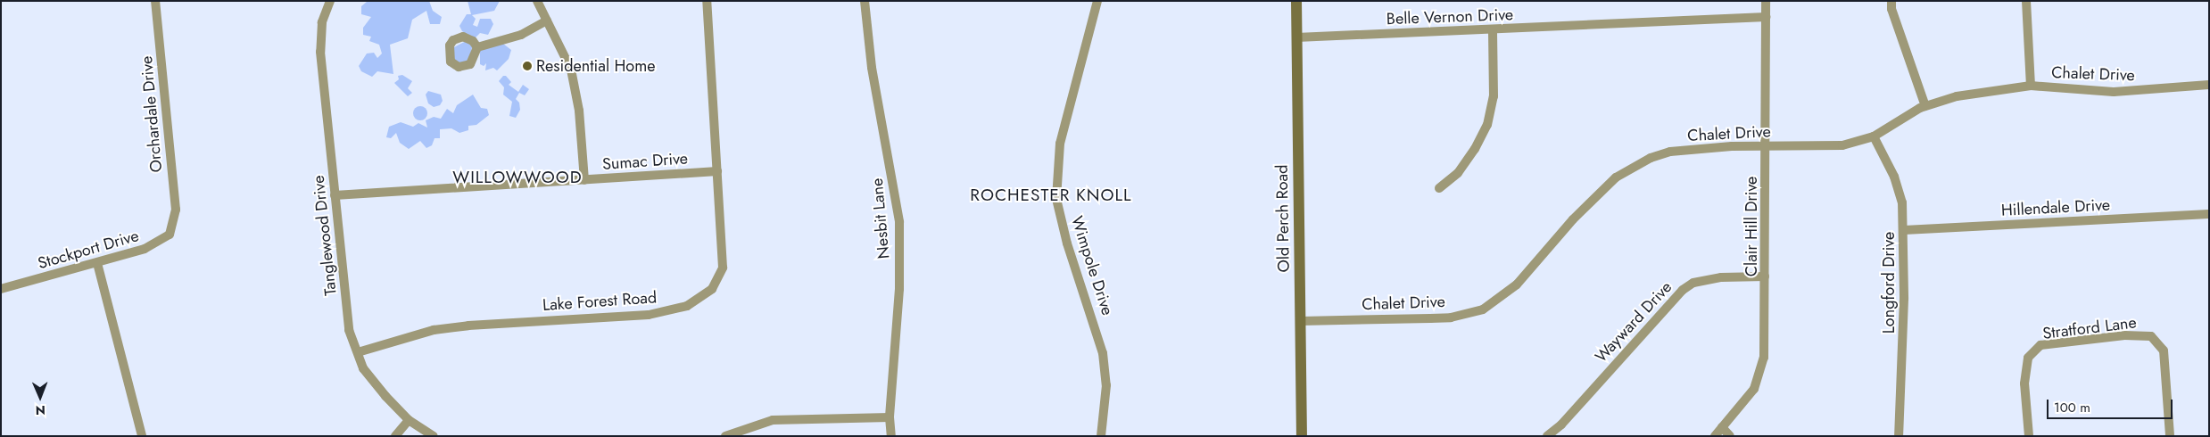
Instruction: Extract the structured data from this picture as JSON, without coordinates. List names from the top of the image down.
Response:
{
  "streets": {
    "street": [
      "Belle Vernon Drive",
      "Chalet Drive",
      "Orchardale Drive",
      "Sumac Drive",
      "Hillendale Drive",
      "Nesbit Lane",
      "Old Perch Road",
      "Clair Hill Drive",
      "Tanglewood Drive",
      "Stockport Drive",
      "Wimpole Drive",
      "Longford Drive",
      "Lake Forest Road",
      "Wayward Drive",
      "Stratford Lane"
    ]
  },
  "crossings": [
    ["Belle Vernon Drive", "Old Perch Road"],
    ["Belle Vernon Drive", "Clair Hill Drive"],
    ["Chalet Drive", "Old Perch Road"],
    ["Chalet Drive", "Clair Hill Drive"],
    ["Chalet Drive", "Longford Drive"],
    ["Orchardale Drive", "Stockport Drive"],
    ["Sumac Drive", "Tanglewood Drive"],
    ["Sumac Drive", "Lake Forest Road"],
    ["Hillendale Drive", "Longford Drive"],
    ["Clair Hill Drive", "Wayward Drive"],
    ["Tanglewood Drive", "Lake Forest Road"]
  ],
  "districts": ["WILLOWWOOD", "ROCHESTER KNOLL"],
  "places": ["Residential Home"],
  "scale_bar": "100 m",
  "north": "bottom"
}
